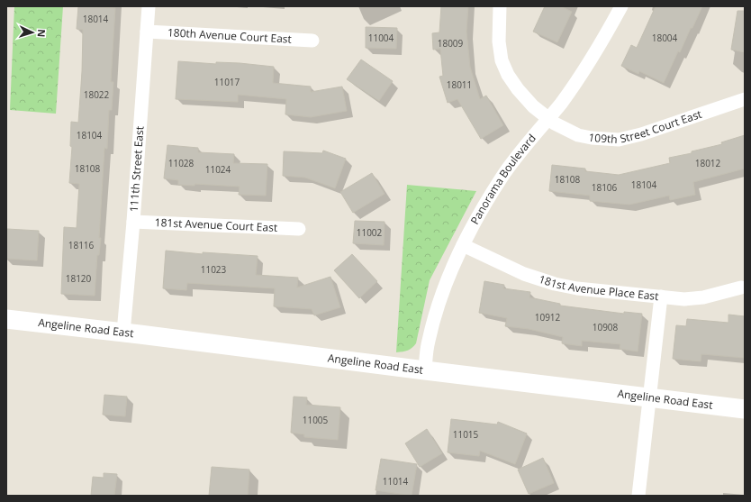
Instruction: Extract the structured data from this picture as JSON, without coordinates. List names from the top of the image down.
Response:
{
  "streets": {
    "street": [
      "180th Avenue Court East",
      "109th Street Court East",
      "111th Street East",
      "Panorama Boulevard",
      "181st Avenue Court East",
      "181st Avenue Place East",
      "Angeline Road East"
    ]
  },
  "crossings": [
    ["180th Avenue Court East", "111th Street East"],
    ["109th Street Court East", "Panorama Boulevard"],
    ["111th Street East", "181st Avenue Court East"],
    ["111th Street East", "Angeline Road East"],
    ["Panorama Boulevard", "181st Avenue Place East"],
    ["Panorama Boulevard", "Angeline Road East"]
  ],
  "house_numbers": [
    "18014",
    "11004",
    "18004",
    "18009",
    "11017",
    "18011",
    "18022",
    "18104",
    "11028",
    "18012",
    "18108",
    "11024",
    "18108",
    "18104",
    "18106",
    "11002",
    "18116",
    "11023",
    "18120",
    "10912",
    "10908",
    "11005",
    "11015",
    "11014"
  ],
  "north": "right"
}
